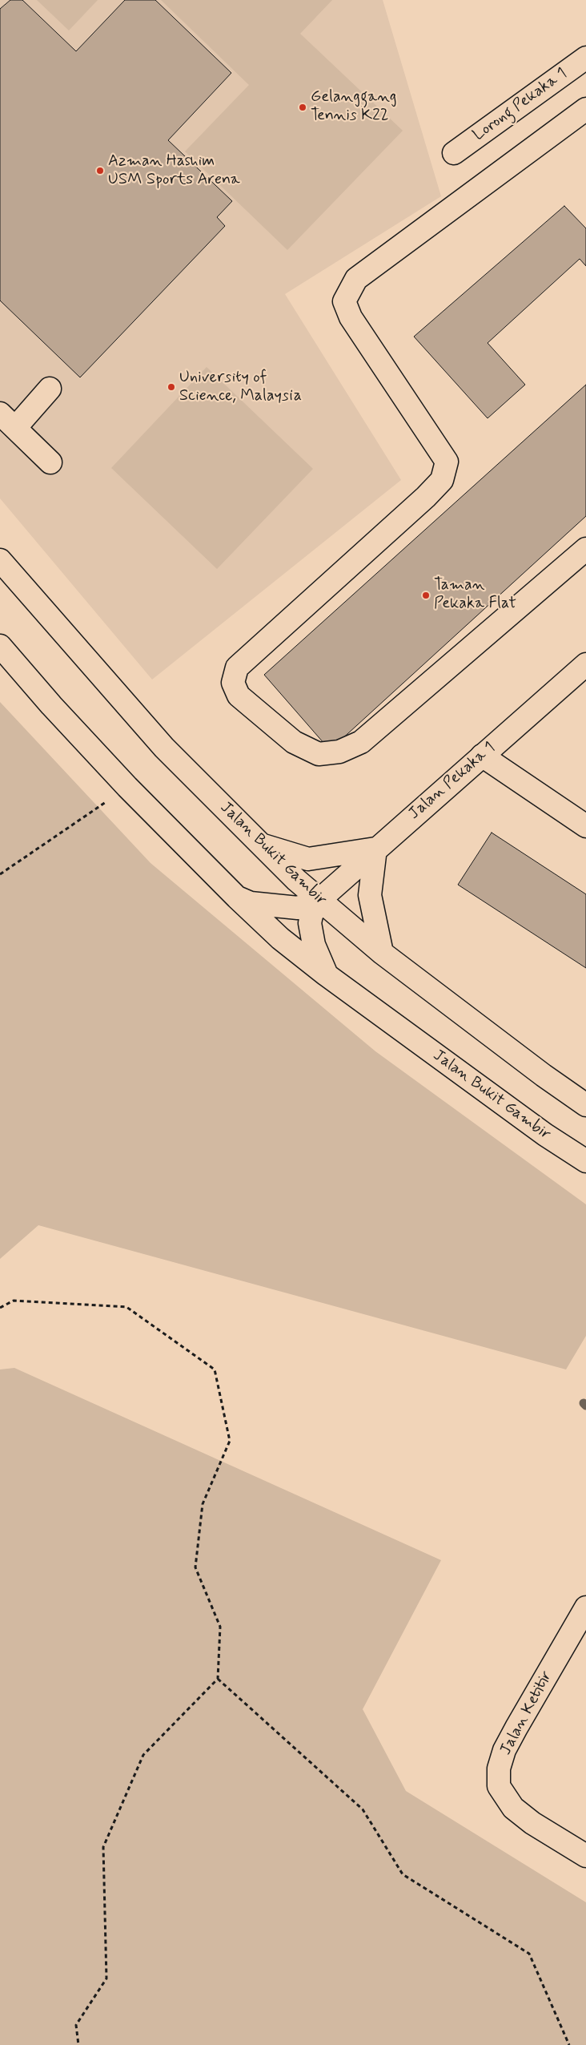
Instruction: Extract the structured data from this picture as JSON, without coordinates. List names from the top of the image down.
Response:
{
  "streets": {
    "main road": [
      "Lorong Pekaka 1",
      "Jalan Pekaka 1",
      "Jalan Bukit Gambir",
      "Jalan Ketitir"
    ]
  },
  "crossings": [
    ["Jalan Pekaka 1", "Jalan Bukit Gambir"]
  ],
  "places": [
    "Gelanggang Tennis K22",
    "Azman Hashim USM Sports Arena",
    "University of Science, Malaysia",
    "Taman Pekaka Flat"
  ]
}
